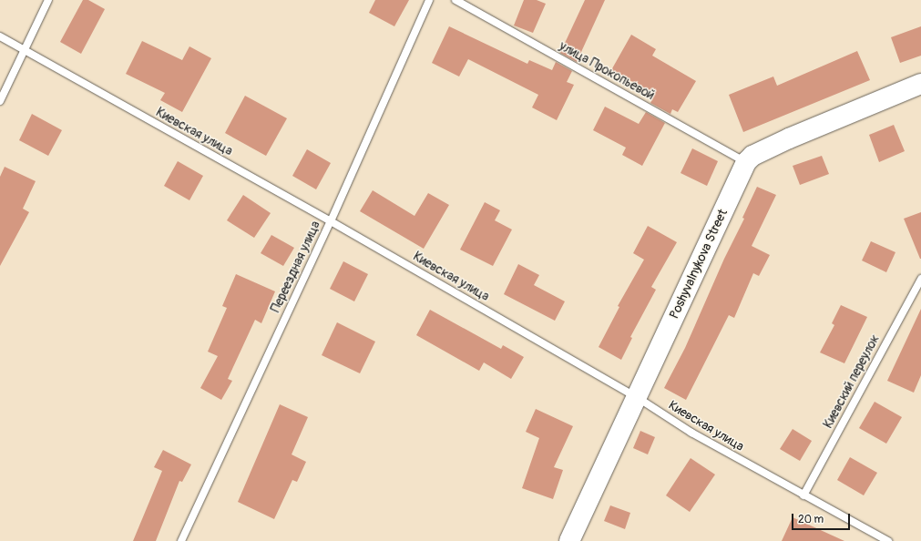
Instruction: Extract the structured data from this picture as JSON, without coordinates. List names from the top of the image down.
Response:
{
  "streets": {
    "main road": ["Poshyvalnykova Street"],
    "lane": [
      "улица Прокопьевой",
      "Киевская улица",
      "Переездная улица",
      "Киевский переулок"
    ]
  },
  "crossings": [
    ["улица Прокопьевой", "Poshyvalnykova Street"],
    ["Киевская улица", "Poshyvalnykova Street"],
    ["Киевская улица", "Переездная улица"],
    ["Киевская улица", "Киевский переулок"]
  ],
  "scale_bar": "20 m"
}
